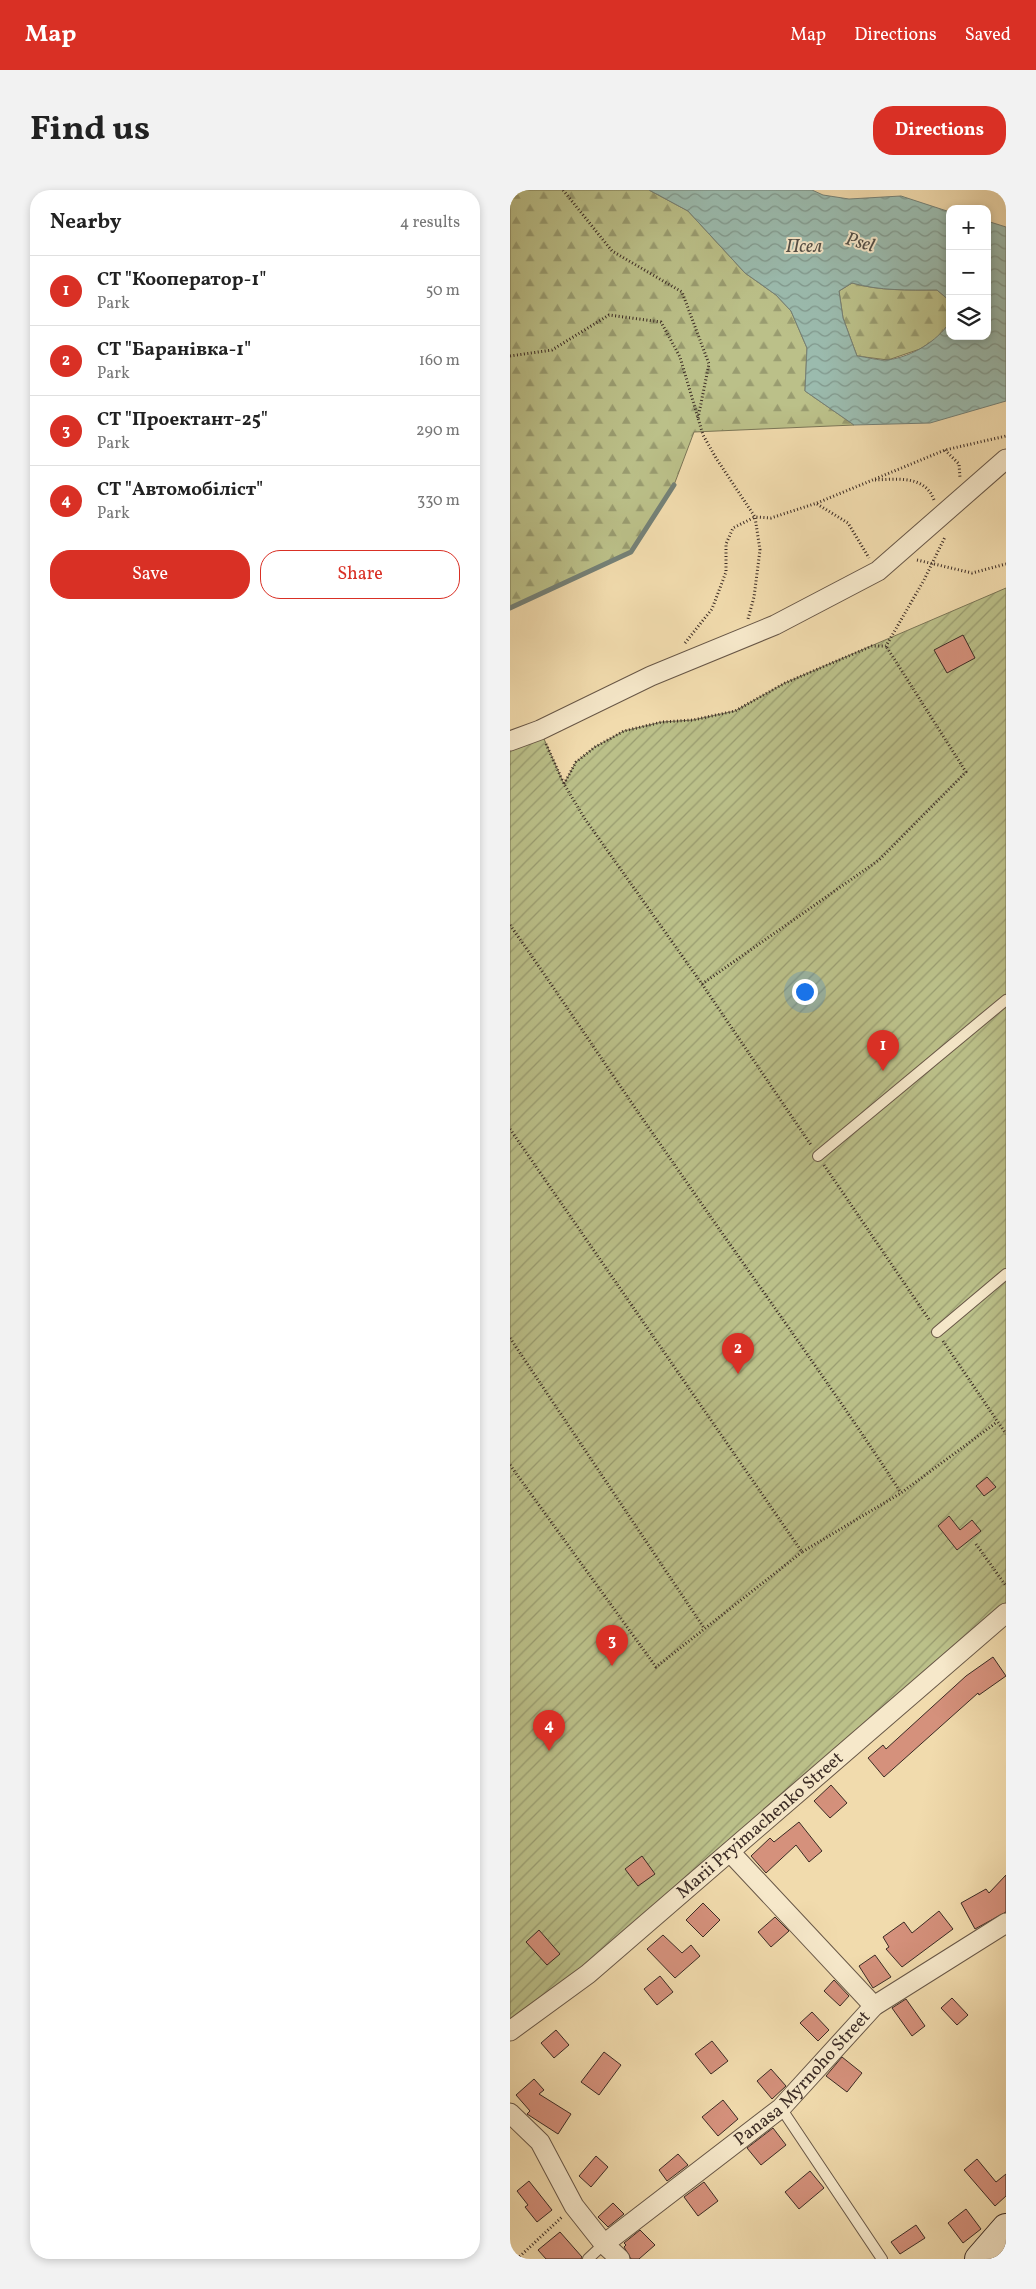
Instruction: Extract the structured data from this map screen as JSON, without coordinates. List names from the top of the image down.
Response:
{
  "streets": {
    "street": ["Marii Pryimachenko Street", "Panasa Myrnoho Street"]
  },
  "water": ["Psel", "Псел"],
  "page": {
    "header": "Map",
    "nav": ["Map", "Directions", "Saved"],
    "title": "Find us",
    "buttons": [
      "Directions",
      ["Save", "Share"]
    ],
    "heading": ["Nearby", "4 results"],
    "map_buttons": ["+", "−"],
    "list": [
      {
        "mark": "1",
        "name": "СТ \"Кооператор-1\"",
        "note": "Park",
        "value": "50 m"
      },
      {
        "mark": "2",
        "name": "СТ \"Баранівка-1\"",
        "note": "Park",
        "value": "160 m"
      },
      {
        "mark": "3",
        "name": "СТ \"Проектант-25\"",
        "note": "Park",
        "value": "290 m"
      },
      {
        "mark": "4",
        "name": "СТ \"Автомобіліст\"",
        "note": "Park",
        "value": "330 m"
      }
    ],
    "pins": [
      "1",
      "2",
      "3",
      "4"
    ]
  }
}
